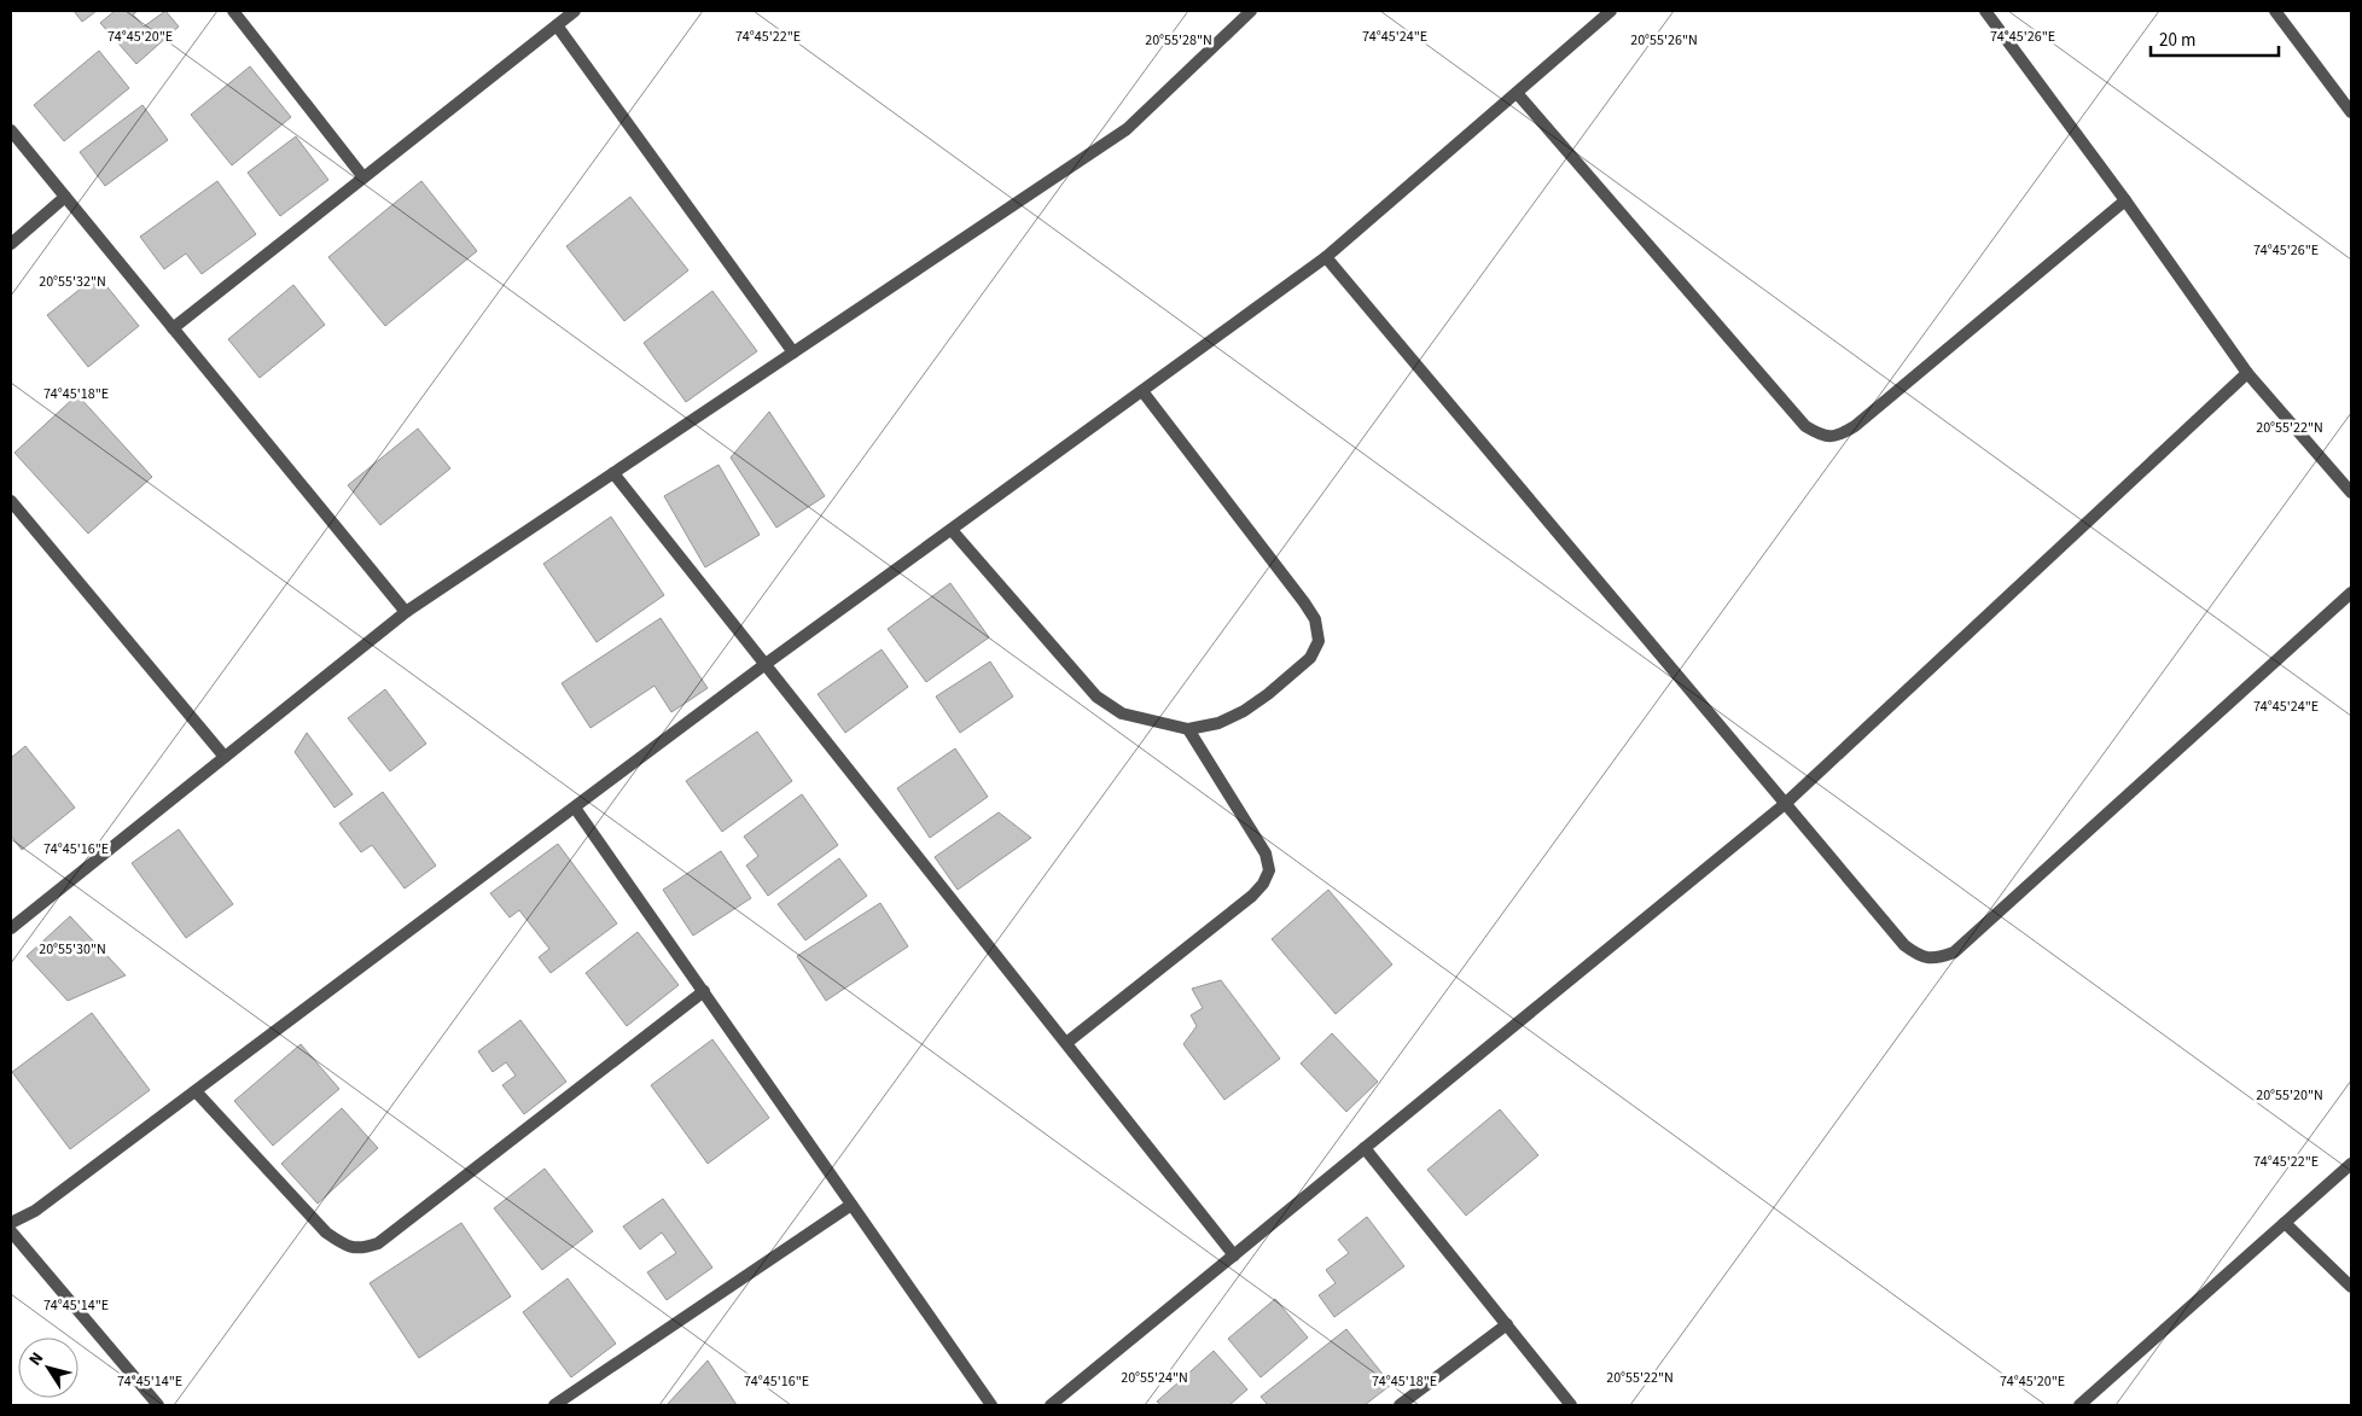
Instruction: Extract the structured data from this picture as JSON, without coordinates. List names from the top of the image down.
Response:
{
  "scale_bar": "20 m",
  "north": "top left",
  "coordinates": [
    "74°45'22\"E",
    "74°45'20\"E",
    "74°45'24\"E",
    "74°45'26\"E",
    "20°55'28\"N",
    "20°55'26\"N",
    "20°55'32\"N",
    "74°45'18\"E",
    "20°55'22\"N",
    "74°45'16\"E",
    "20°55'30\"N",
    "20°55'20\"N",
    "74°45'14\"E",
    "20°55'24\"N"
  ]
}
